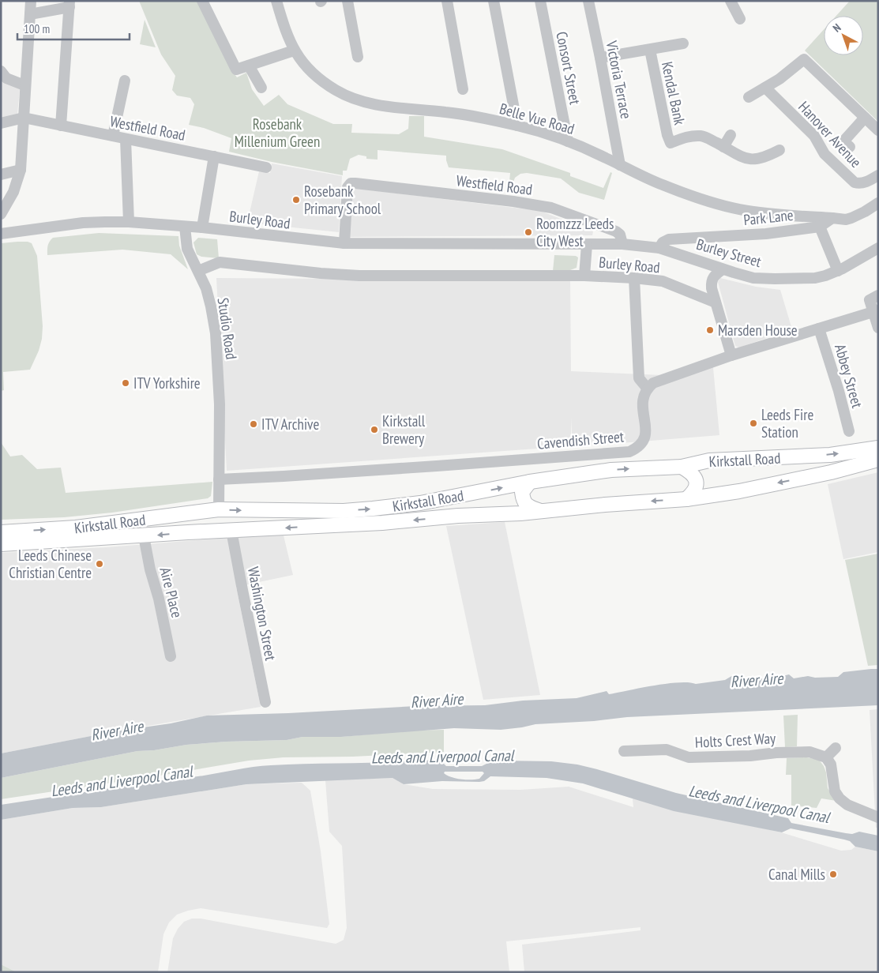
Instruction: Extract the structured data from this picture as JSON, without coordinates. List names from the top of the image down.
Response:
{
  "streets": {
    "main road": ["Kirkstall Road"],
    "street": [
      "Consort Street",
      "Victoria Terrace",
      "Kendal Bank",
      "Belle Vue Road",
      "Westfield Road",
      "Hanover Avenue",
      "Park Lane",
      "Burley Road",
      "Burley Street",
      "Studio Road",
      "Abbey Street",
      "Cavendish Street",
      "Aire Place",
      "Washington Street",
      "Holts Crest Way"
    ]
  },
  "crossings": [
    ["Consort Street", "Belle Vue Road"],
    ["Victoria Terrace", "Belle Vue Road"],
    ["Belle Vue Road", "Park Lane"],
    ["Westfield Road", "Burley Road"],
    ["Park Lane", "Burley Road"],
    ["Park Lane", "Burley Street"],
    ["Burley Road", "Burley Street"],
    ["Burley Road", "Studio Road"],
    ["Studio Road", "Cavendish Street"],
    ["Studio Road", "Kirkstall Road"],
    ["Kirkstall Road", "Aire Place"],
    ["Kirkstall Road", "Washington Street"]
  ],
  "water": ["River Aire", "Leeds and Liverpool Canal"],
  "parks": ["Rosebank Millenium Green"],
  "places": [
    "Rosebank Primary School",
    "Roomzzz Leeds City West",
    "Marsden House",
    "ITV Yorkshire",
    "Leeds Fire Station",
    "ITV Archive",
    "Kirkstall Brewery",
    "Leeds Chinese Christian Centre",
    "Canal Mills"
  ],
  "scale_bar": "100 m",
  "north": "top left"
}
